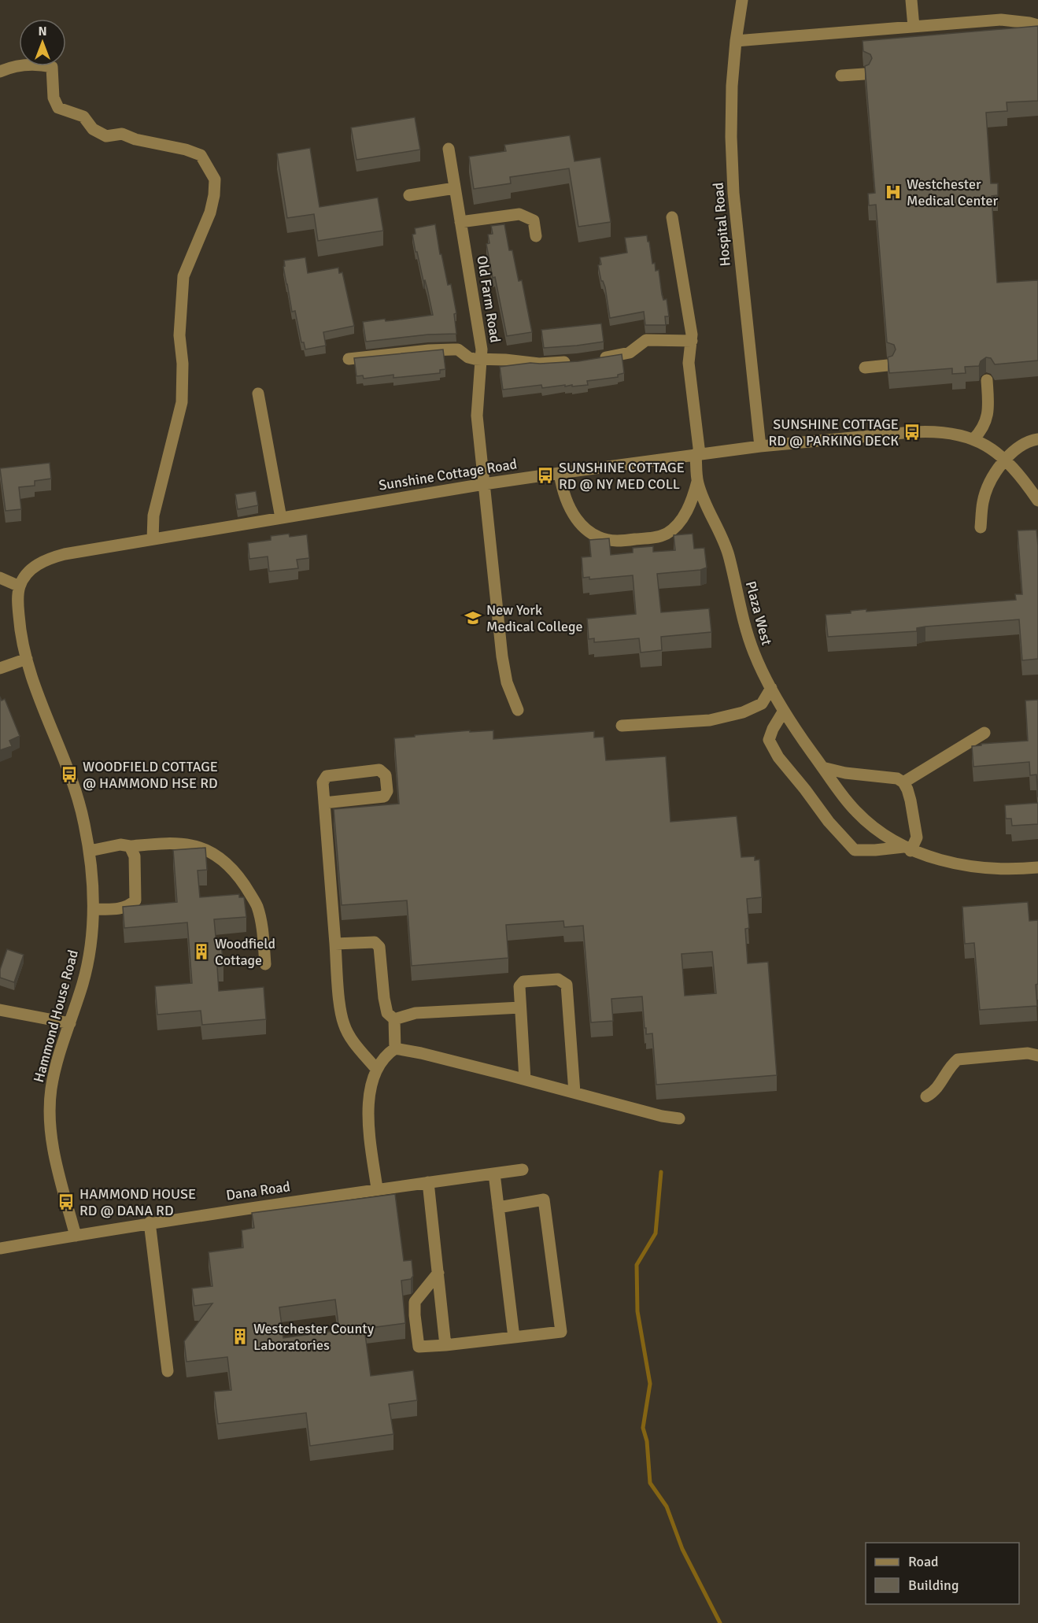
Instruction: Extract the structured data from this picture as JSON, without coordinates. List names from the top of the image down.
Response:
{
  "streets": {
    "street": [
      "Hospital Road",
      "Old Farm Road",
      "Sunshine Cottage Road",
      "Plaza West",
      "Hammond House Road",
      "Dana Road"
    ]
  },
  "crossings": [
    ["Hospital Road", "Sunshine Cottage Road"],
    ["Old Farm Road", "Sunshine Cottage Road"],
    ["Sunshine Cottage Road", "Plaza West"],
    ["Sunshine Cottage Road", "Hammond House Road"],
    ["Hammond House Road", "Dana Road"]
  ],
  "places": {
    "hospital": ["Westchester Medical Center"],
    "bus stop": [
      "SUNSHINE COTTAGE RD @ PARKING DECK",
      "SUNSHINE COTTAGE RD @ NY MED COLL",
      "WOODFIELD COTTAGE @ HAMMOND HSE RD",
      "HAMMOND HOUSE RD @ DANA RD"
    ],
    "school or university": ["New York Medical College"],
    "building": ["Woodfield Cottage", "Westchester County Laboratories"]
  },
  "legend": ["Road", "Building"],
  "north": "top"
}
